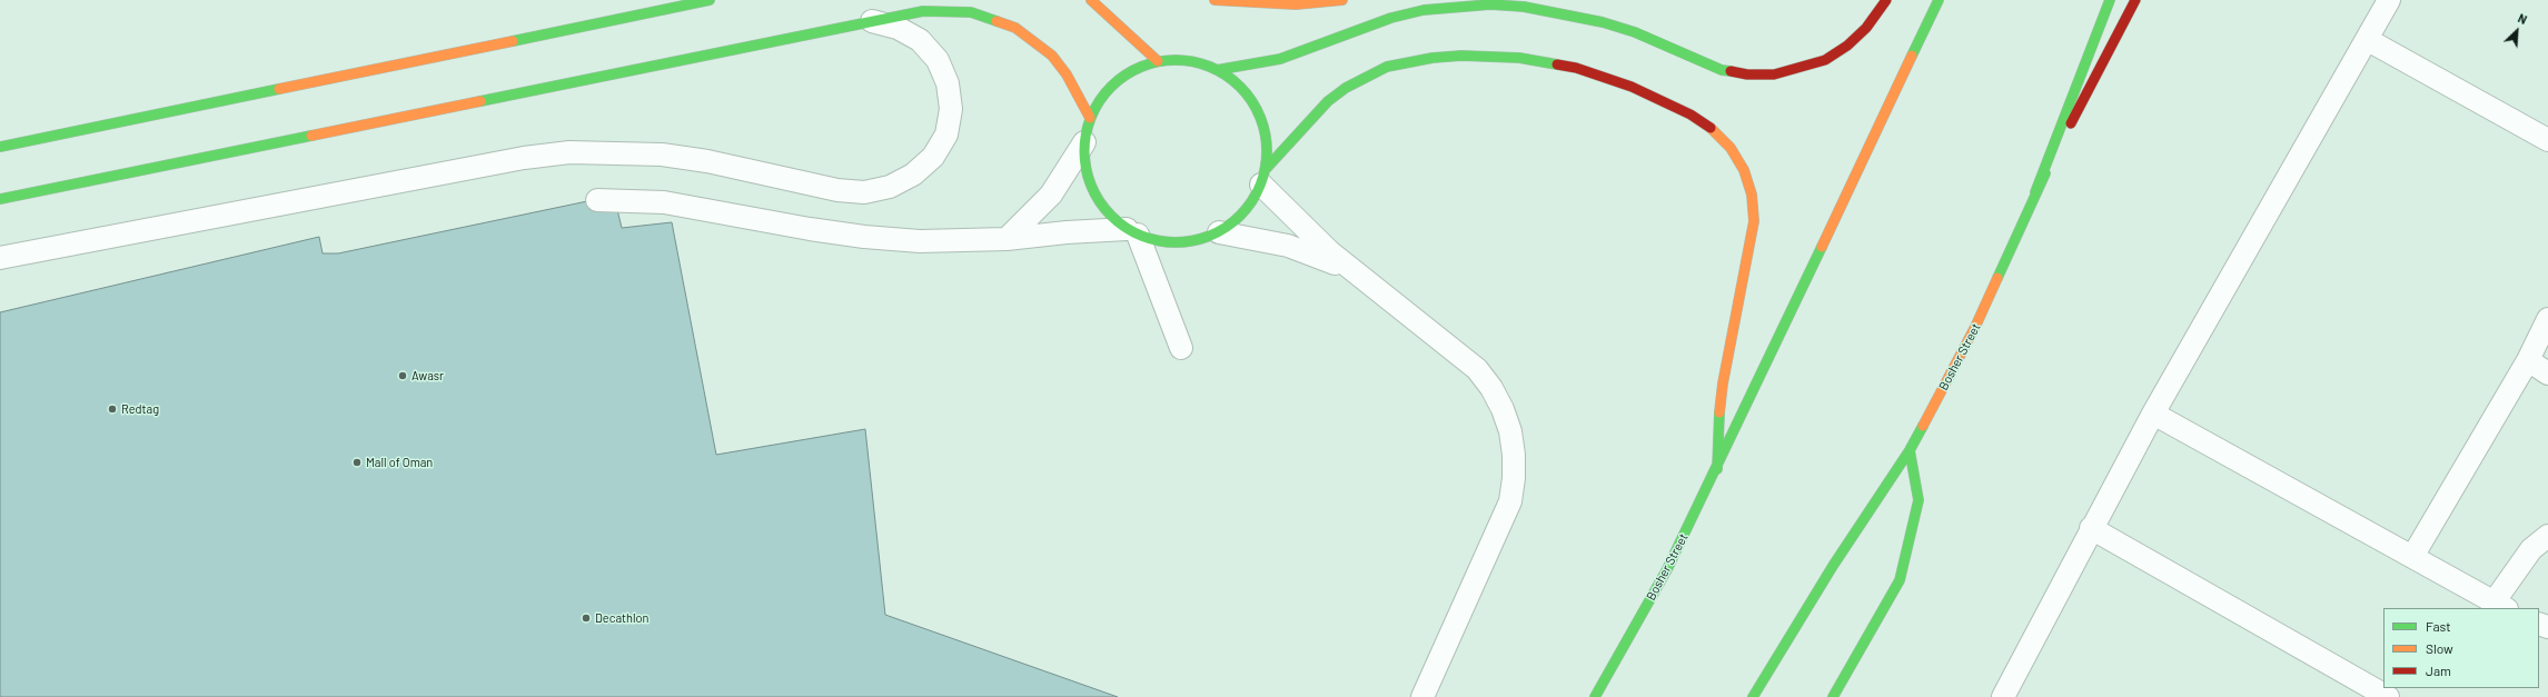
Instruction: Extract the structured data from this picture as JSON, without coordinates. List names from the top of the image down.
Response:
{
  "streets": {
    "main road": ["Bosher Street"]
  },
  "places": [
    "Awasr",
    "Redtag",
    "Mall of Oman",
    "Decathlon"
  ],
  "legend": ["Fast", "Slow", "Jam"],
  "north": "top right"
}
